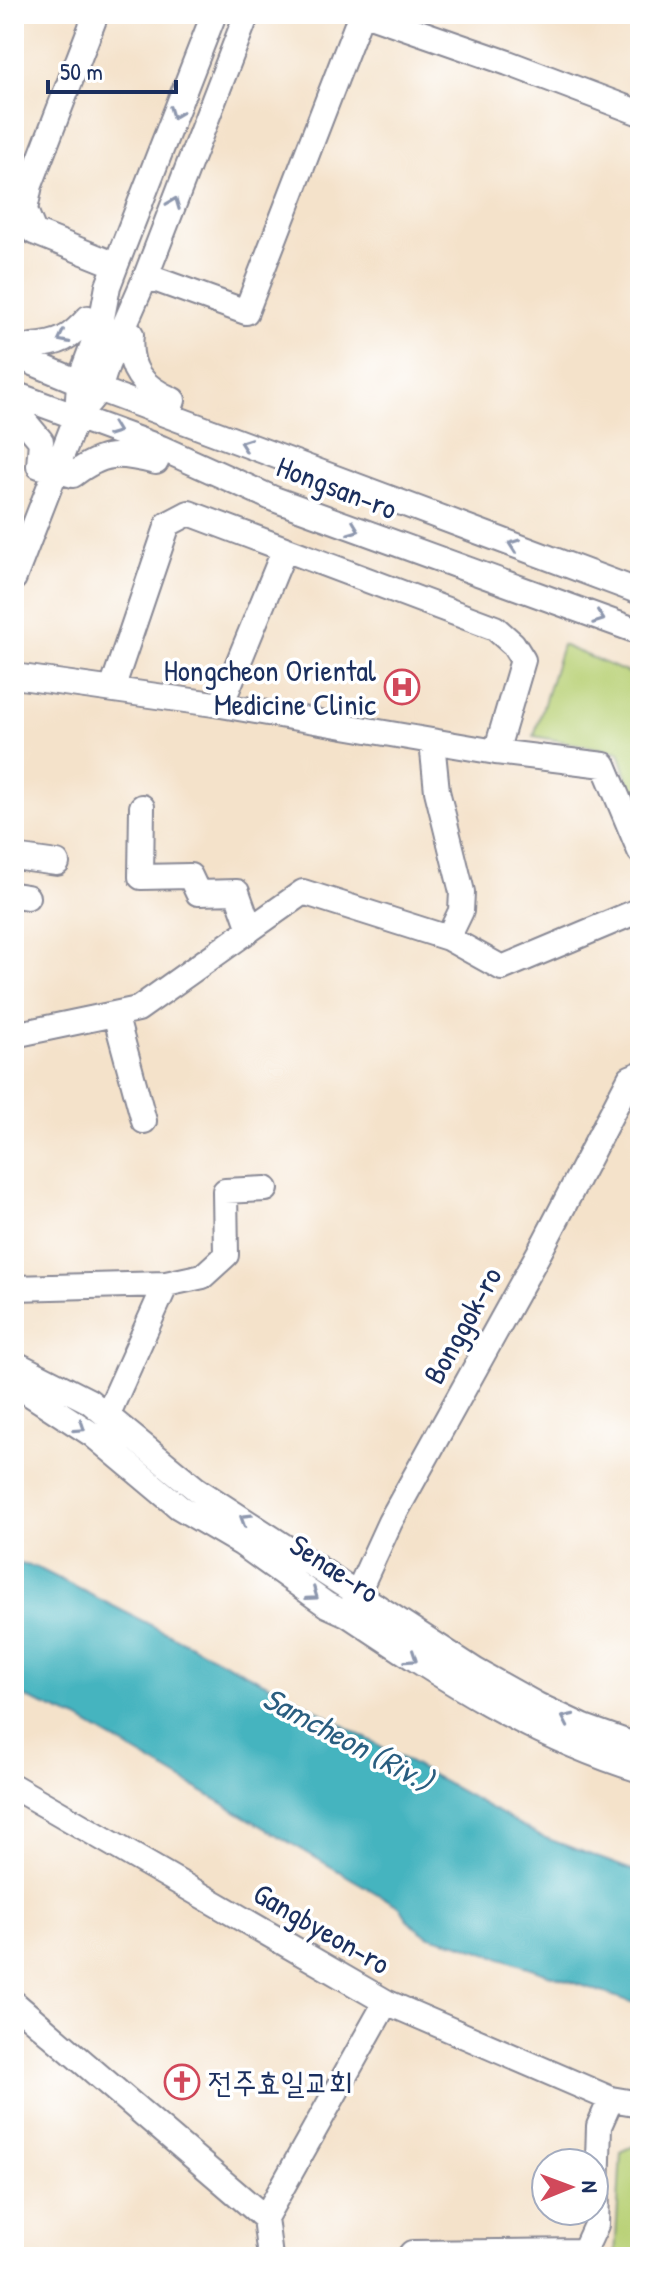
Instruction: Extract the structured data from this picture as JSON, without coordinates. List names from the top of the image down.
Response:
{
  "streets": {
    "street": [
      "Hongsan-ro",
      "Bonggok-ro",
      "Senae-ro",
      "Gangbyeon-ro"
    ]
  },
  "crossings": [
    ["Bonggok-ro", "Senae-ro"]
  ],
  "water": ["Samcheon (Riv.)"],
  "places": {
    "hospital": ["Hongcheon Oriental Medicine Clinic"],
    "church": ["전주효일교회"]
  },
  "scale_bar": "50 m",
  "north": "right"
}
